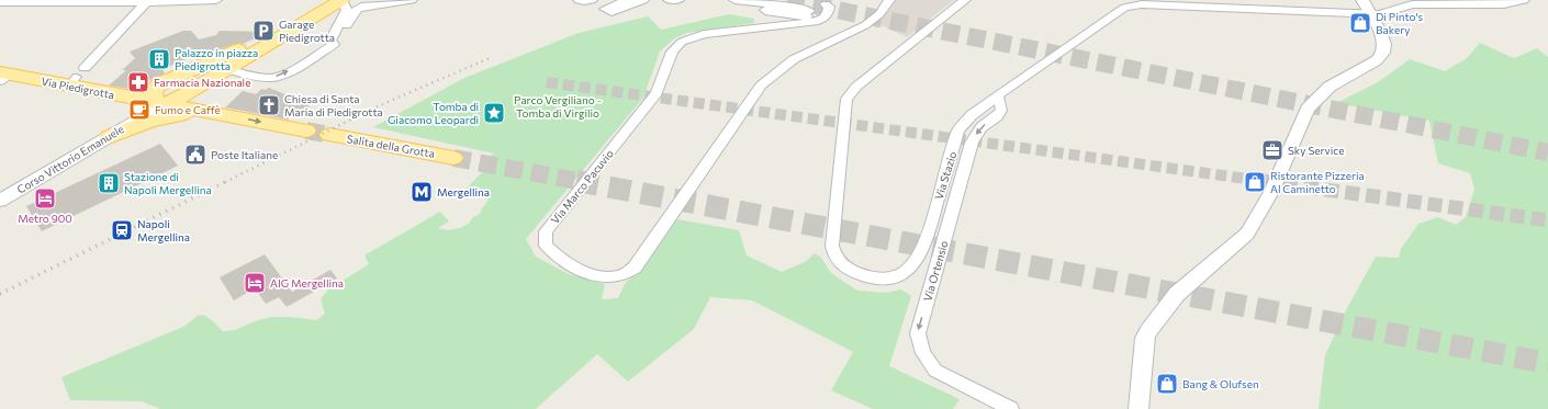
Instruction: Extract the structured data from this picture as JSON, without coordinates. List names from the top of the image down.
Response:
{
  "streets": {
    "main road": ["Via Piedigrotta", "Salita della Grotta"],
    "street": [
      "Corso Vittorio Emanuele",
      "Via Stazio",
      "Via Marco Pacuvio",
      "Via Ortensio"
    ]
  },
  "crossings": [
    ["Via Piedigrotta", "Corso Vittorio Emanuele"],
    ["Via Stazio", "Via Ortensio"]
  ],
  "one_way": ["Via Ortensio"],
  "parks": ["Parco Vergiliano - Tomba di Virgilio"],
  "places": {
    "shop": ["Di Pinto's Bakery", "Ristorante Pizzeria Al Caminetto", "Bang & Olufsen"],
    "parking": ["Garage Piedigrotta"],
    "building": ["Palazzo in piazza Piedigrotta", "Stazione di Napoli Mergellina"],
    "pharmacy": ["Farmacia Nazionale"],
    "church": ["Chiesa di Santa Maria di Piedigrotta"],
    "cafe": ["Fumo e Caffè"],
    "place": ["Tomba di Giacomo Leopardi"],
    "office": ["Sky Service"],
    "public building": ["Poste Italiane"],
    "metro station": ["Mergellina"],
    "hotel": ["Metro 900", "AIG Mergellina"],
    "station": ["Napoli Mergellina"]
  }
}
